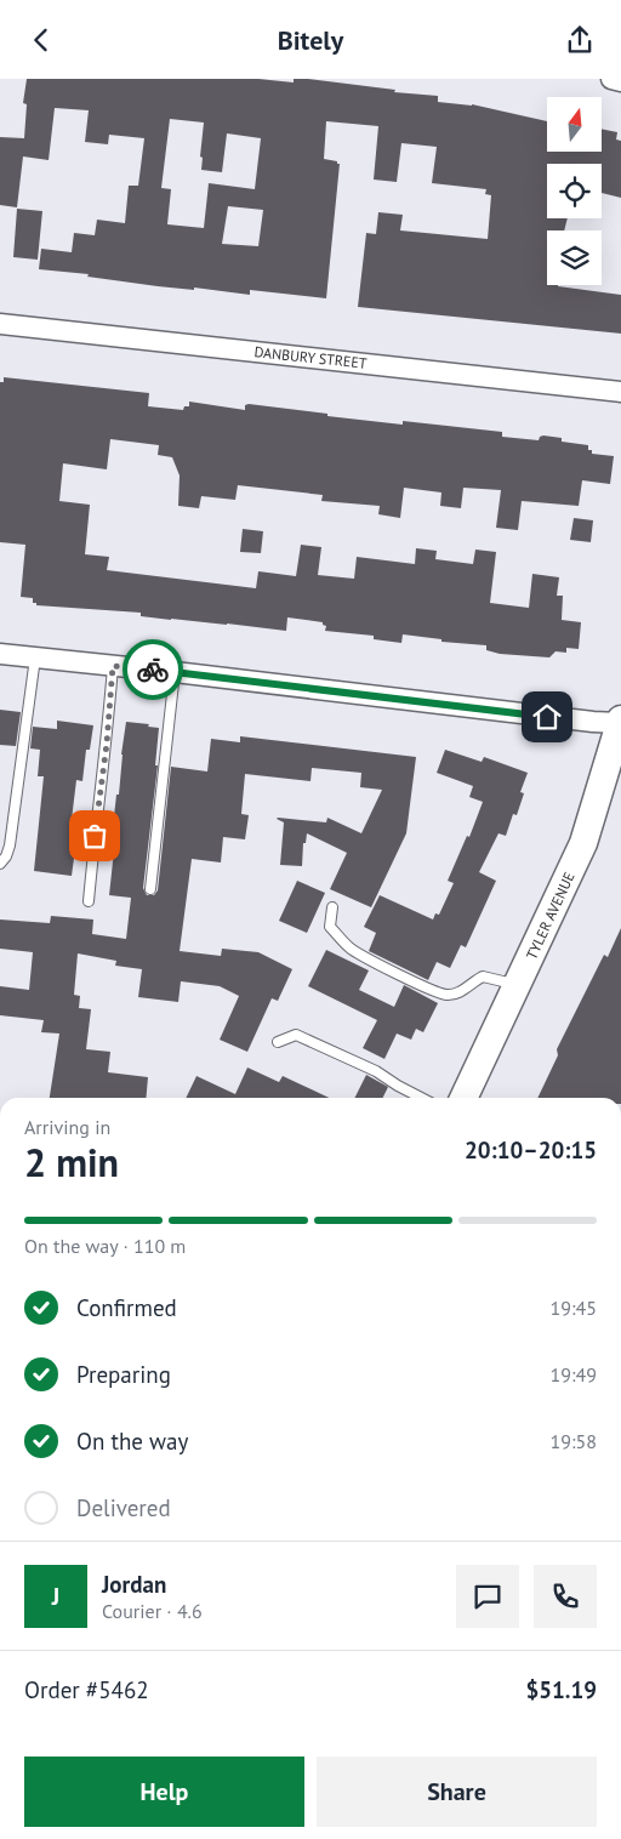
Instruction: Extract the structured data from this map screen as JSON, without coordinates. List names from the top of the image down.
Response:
{
  "streets": {
    "street": ["DANBURY STREET", "TYLER AVENUE"]
  },
  "north": "top",
  "page": {
    "header": "Bitely",
    "heading": ["2 min", "Arriving in", "20:10–20:15"],
    "panel": [
      "Jordan",
      "Courier · 4.6",
      "Order #5462",
      "$51.19"
    ],
    "bar": "On the way · 110 m",
    "list": [
      ["Confirmed", "19:45"],
      ["Preparing", "19:49"],
      ["On the way", "19:58"],
      "Delivered"
    ],
    "round": "J",
    "buttons": ["Help", "Share"]
  }
}
